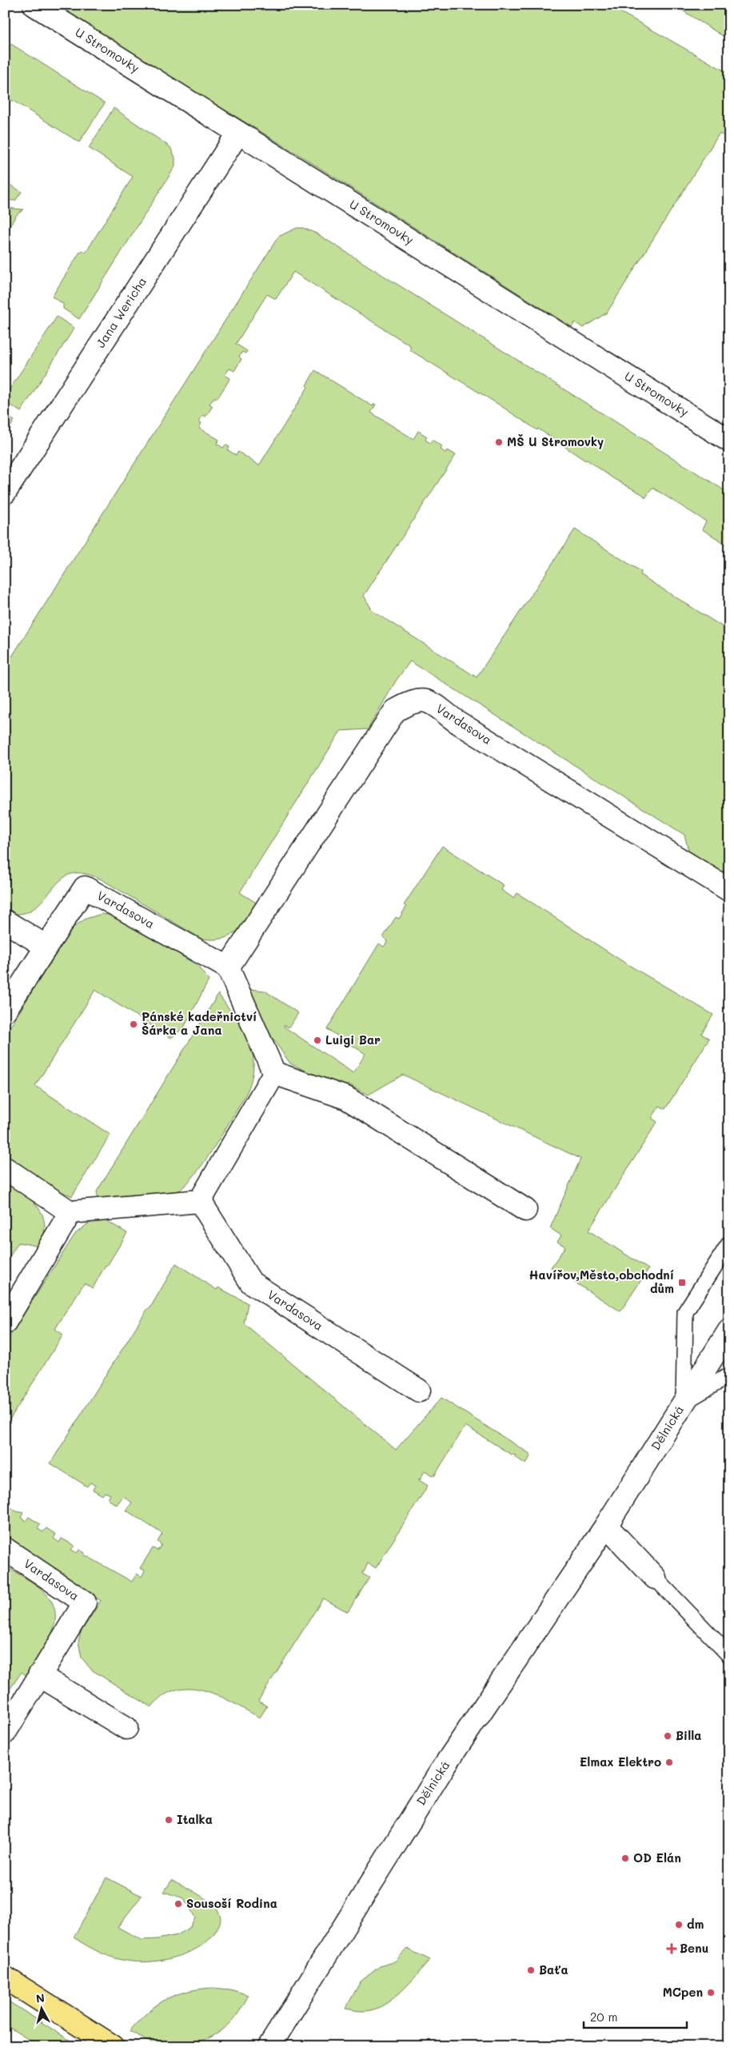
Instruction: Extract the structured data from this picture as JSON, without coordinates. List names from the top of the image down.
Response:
{
  "streets": {
    "street": [
      "U Stromovky",
      "Jana Wericha",
      "Vardasova",
      "Dělnická"
    ]
  },
  "crossings": [
    ["U Stromovky", "Jana Wericha"]
  ],
  "places": {
    "other": [
      "MŠ U Stromovky",
      "Pánské kadeřnictví Šárka a Jana",
      "Luigi Bar",
      "Billa",
      "Elmax Elektro",
      "Italka",
      "OD Elán",
      "Sousoší Rodina",
      "dm",
      "Baťa",
      "MCpen"
    ],
    "transit": ["Havířov,Město,obchodní dům"],
    "health": ["Benu"]
  },
  "scale_bar": "20 m",
  "north": "top"
}
